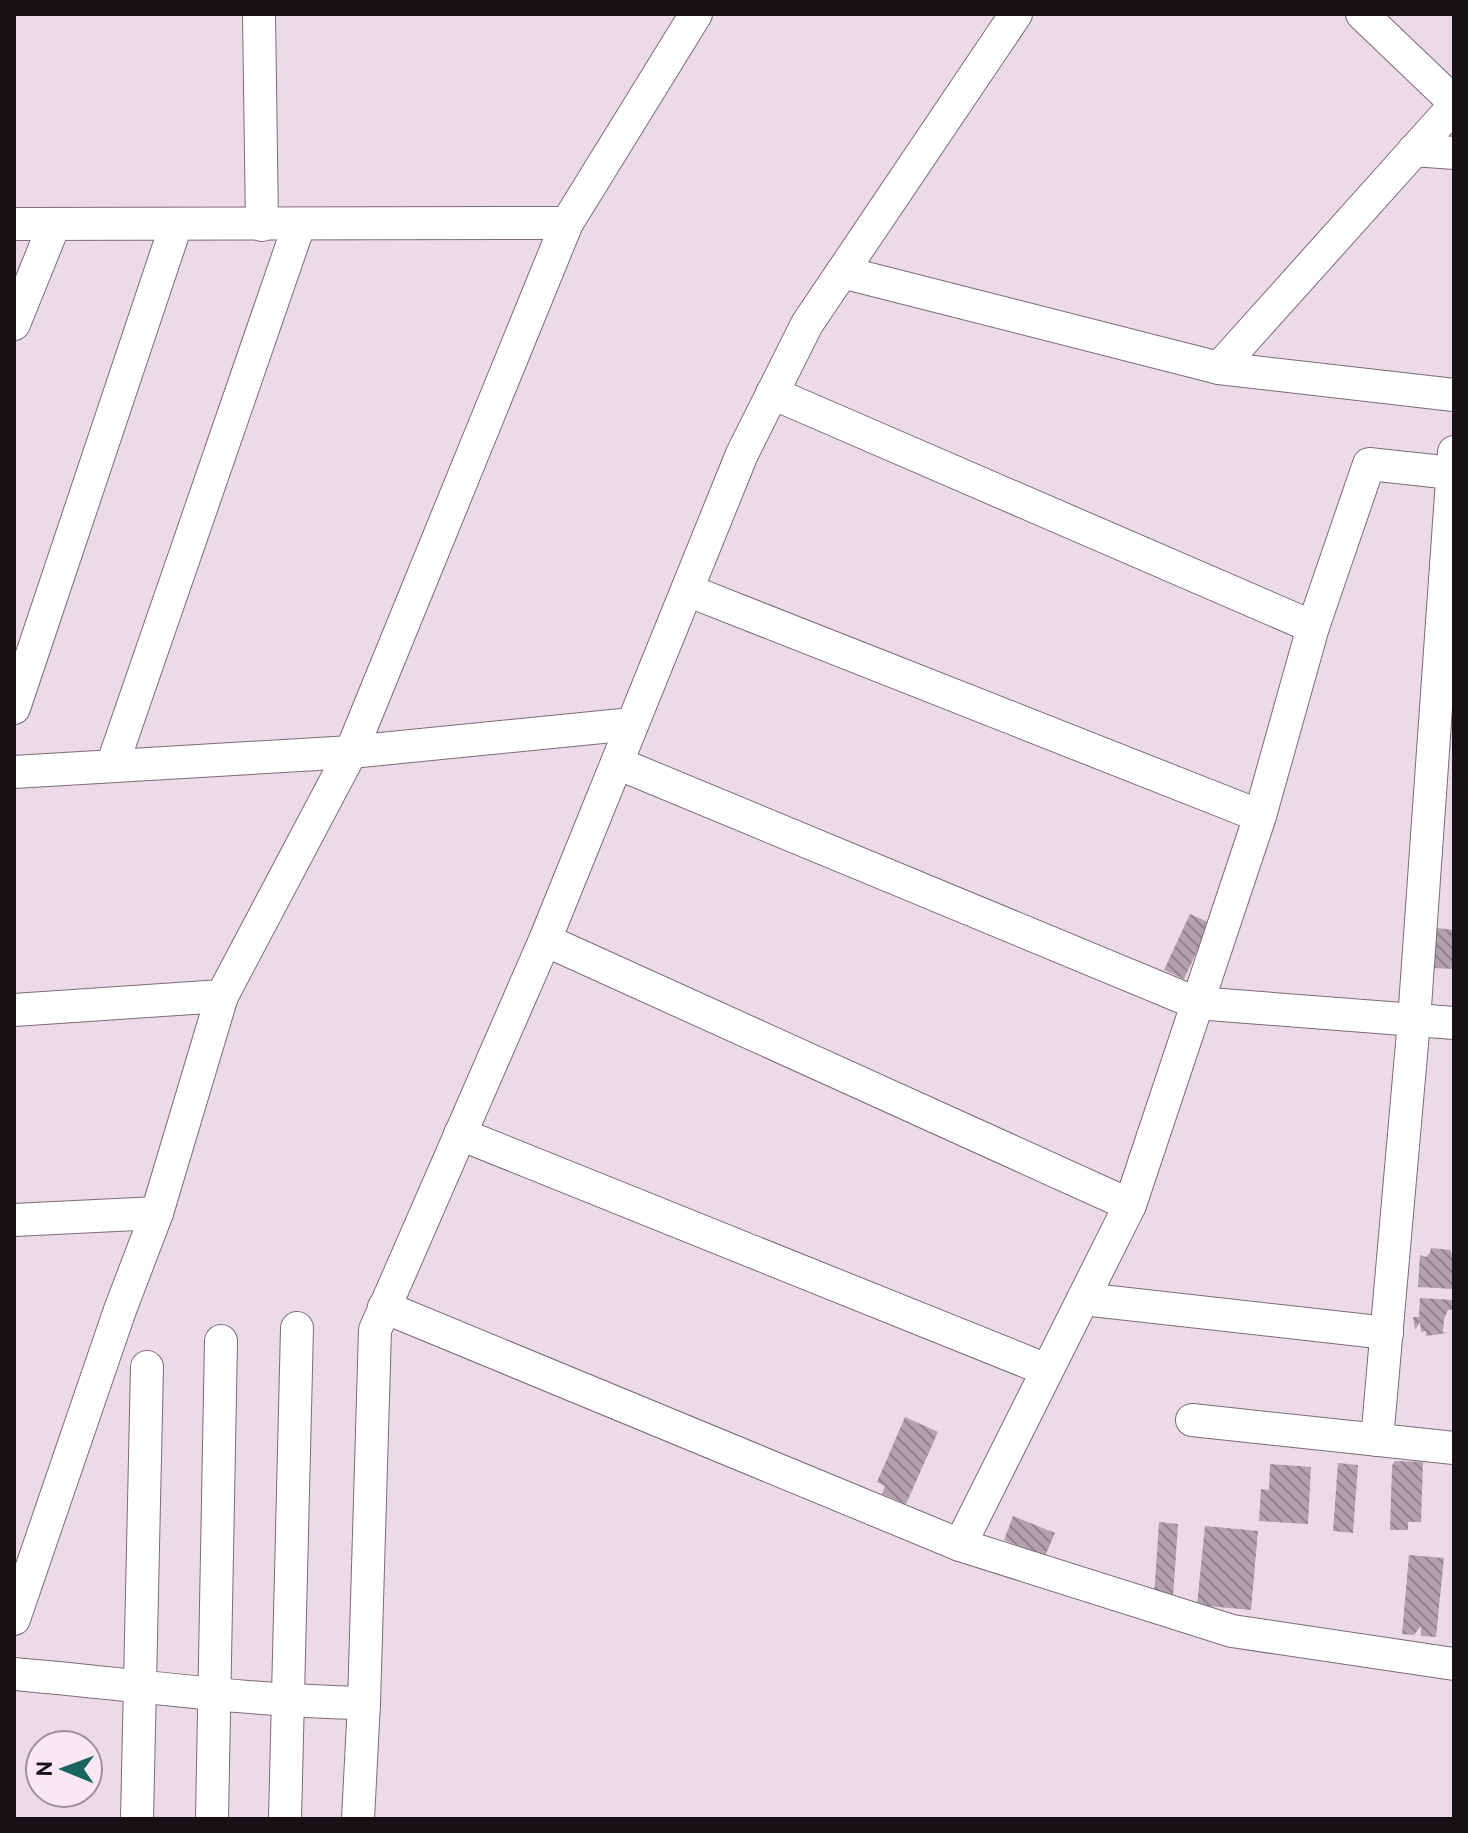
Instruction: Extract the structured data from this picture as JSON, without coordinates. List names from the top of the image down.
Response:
{
  "north": "left"
}
